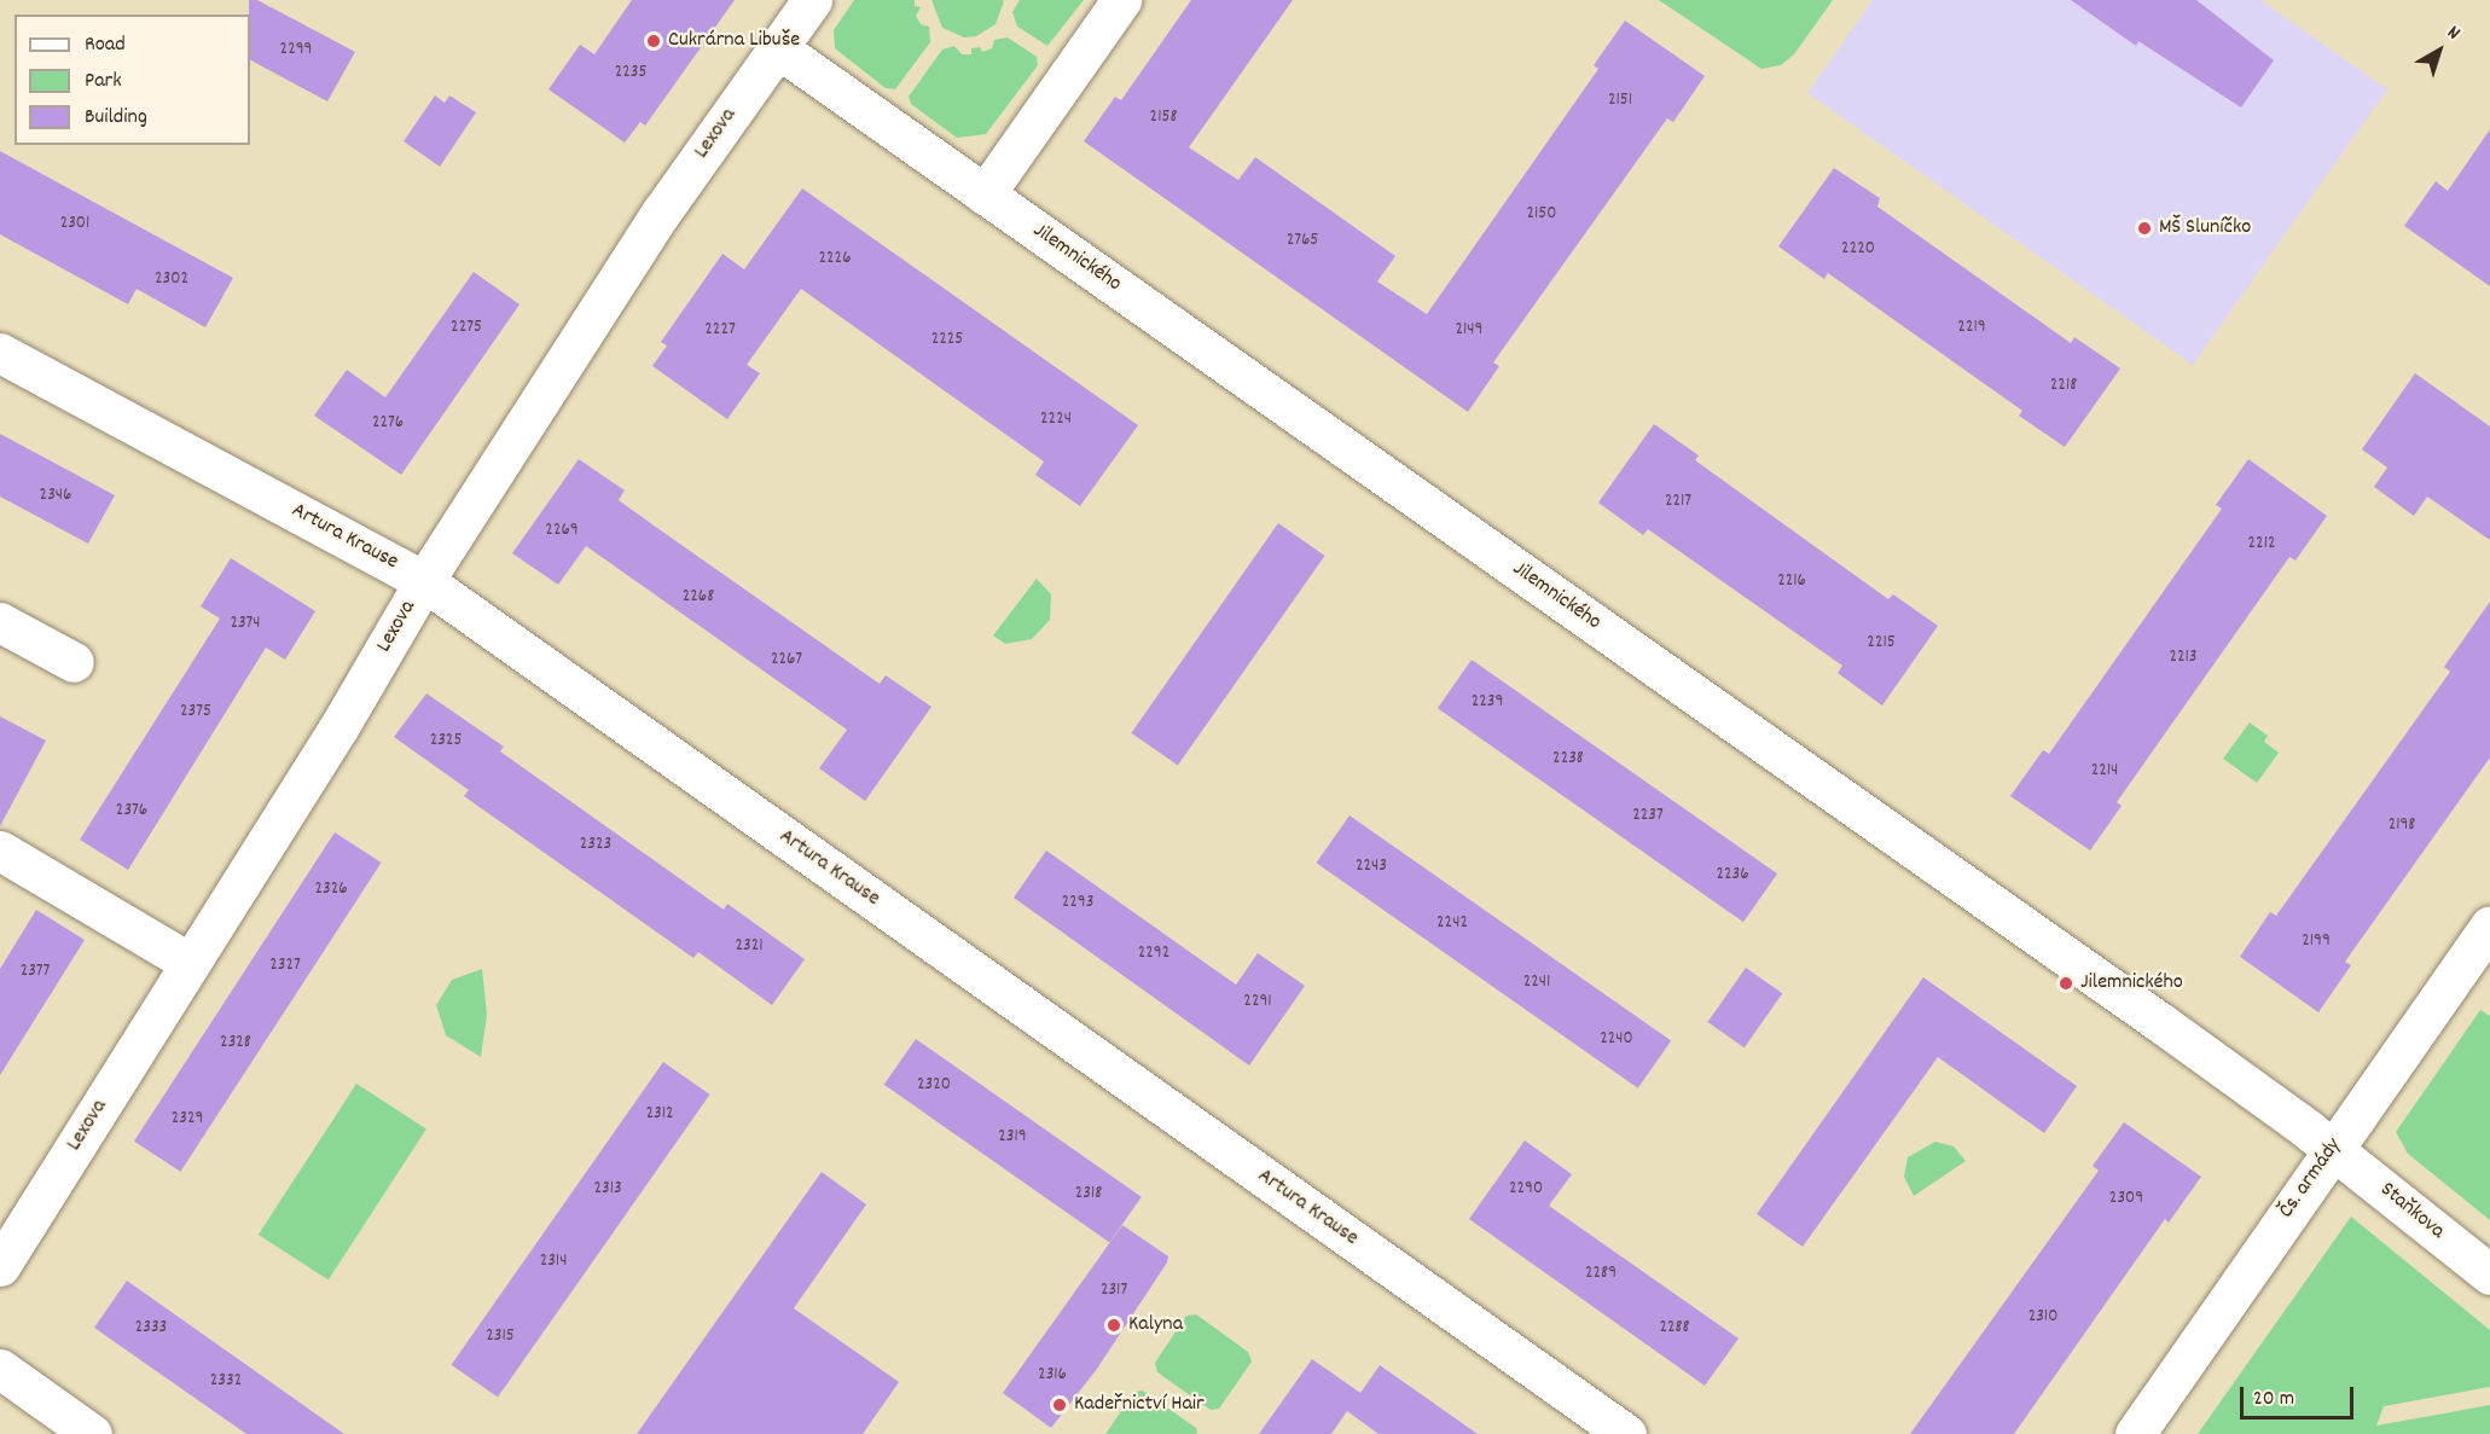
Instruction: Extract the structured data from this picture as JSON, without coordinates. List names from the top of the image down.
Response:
{
  "streets": {
    "street": [
      "Lexova",
      "Jilemnického",
      "Artura Krause",
      "Čs. armády",
      "Staňkova"
    ]
  },
  "crossings": [
    ["Lexova", "Jilemnického"],
    ["Lexova", "Artura Krause"],
    ["Jilemnického", "Čs. armády"],
    ["Jilemnického", "Staňkova"],
    ["Čs. armády", "Staňkova"]
  ],
  "places": [
    "Cukrárna Libuše",
    "MŠ Sluníčko",
    "Jilemnického",
    "Kalyna",
    "Kadeřnictví Hair"
  ],
  "house_numbers": [
    "2299",
    "2235",
    "2151",
    "2158",
    "2150",
    "2301",
    "2765",
    "2220",
    "2226",
    "2302",
    "2275",
    "2219",
    "2227",
    "2149",
    "2225",
    "2218",
    "2224",
    "2276",
    "2346",
    "2217",
    "2269",
    "2212",
    "2216",
    "2268",
    "2374",
    "2215",
    "2213",
    "2267",
    "2239",
    "2375",
    "2325",
    "2238",
    "2214",
    "2376",
    "2237",
    "2198",
    "2323",
    "2243",
    "2236",
    "2326",
    "2293",
    "2242",
    "2199",
    "2321",
    "2292",
    "2327",
    "2377",
    "2241",
    "2291",
    "2240",
    "2328",
    "2320",
    "2312",
    "2329",
    "2319",
    "2313",
    "2290",
    "2318",
    "2309",
    "2314",
    "2289",
    "2317",
    "2310",
    "2333",
    "2288",
    "2315",
    "2316",
    "2332"
  ],
  "legend": ["Road", "Park", "Building"],
  "scale_bar": "20 m",
  "north": "top right"
}
